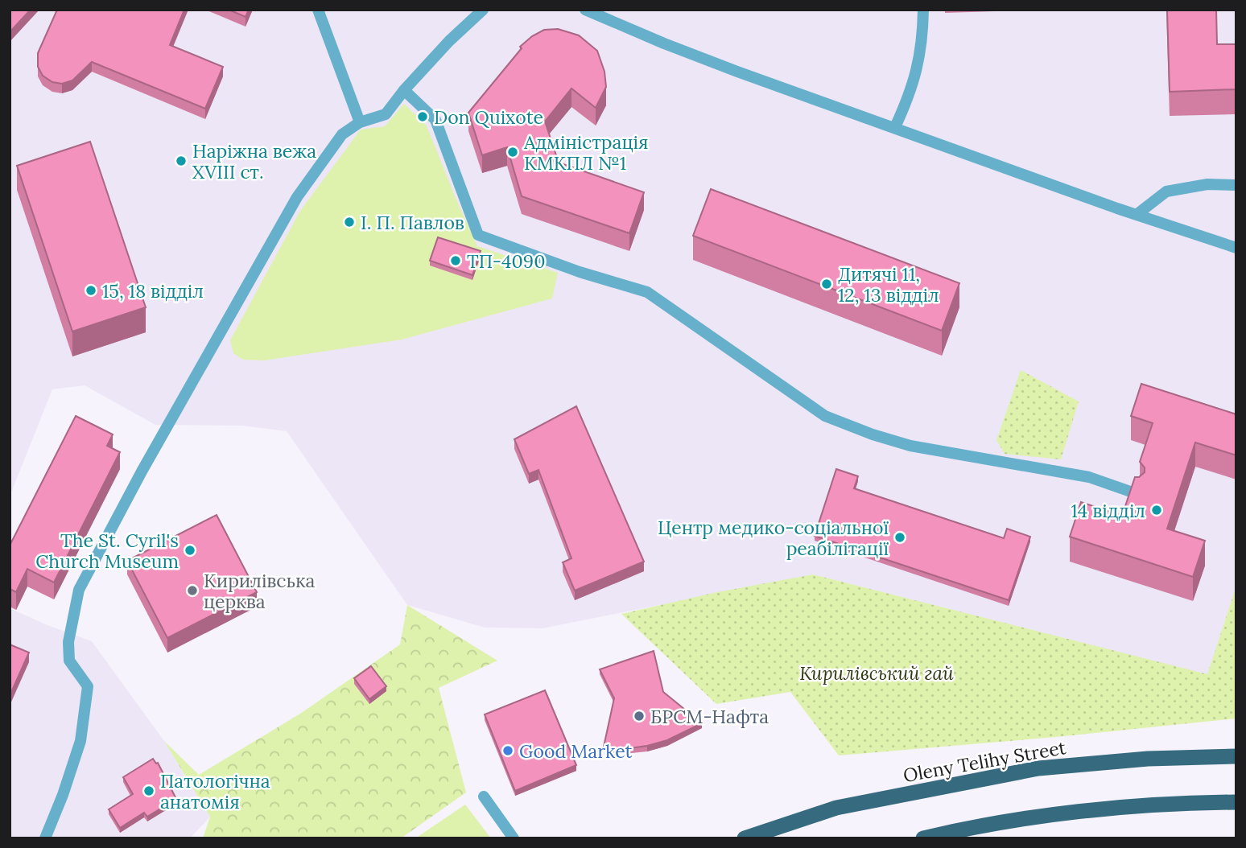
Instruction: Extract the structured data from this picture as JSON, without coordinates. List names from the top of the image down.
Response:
{
  "streets": {
    "main road": ["Oleny Telihy Street"]
  },
  "parks": ["Кирилівський гай"],
  "places": [
    "Don Quixote",
    "Адміністрація КМКПЛ №1",
    "Наріжна вежа XVIII ст.",
    "І. П. Павлов",
    "ТП-4090",
    "Дитячі 11, 12, 13 відділ",
    "15, 18 відділ",
    "14 відділ",
    "Центр медико-соціальної реабілітації",
    "The St. Cyril's Church Museum",
    "Кирилівська церква",
    "БРСМ-Нафта",
    "Good Market",
    "Патологічна анатомія"
  ]
}
